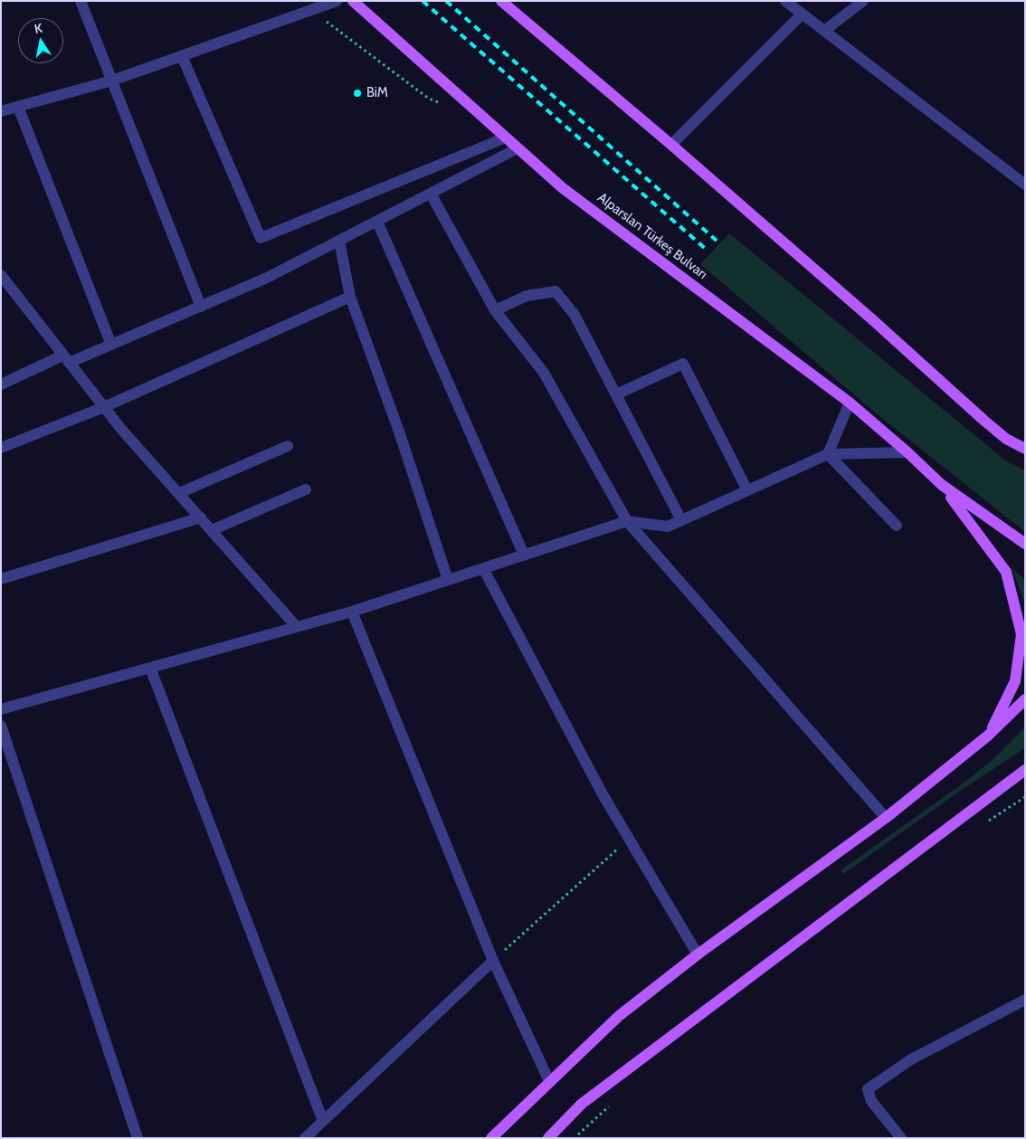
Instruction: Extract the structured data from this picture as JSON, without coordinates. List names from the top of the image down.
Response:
{
  "streets": {
    "main road": ["Alparslan Türkeş Bulvarı"]
  },
  "places": ["BiM"],
  "north": "top"
}
